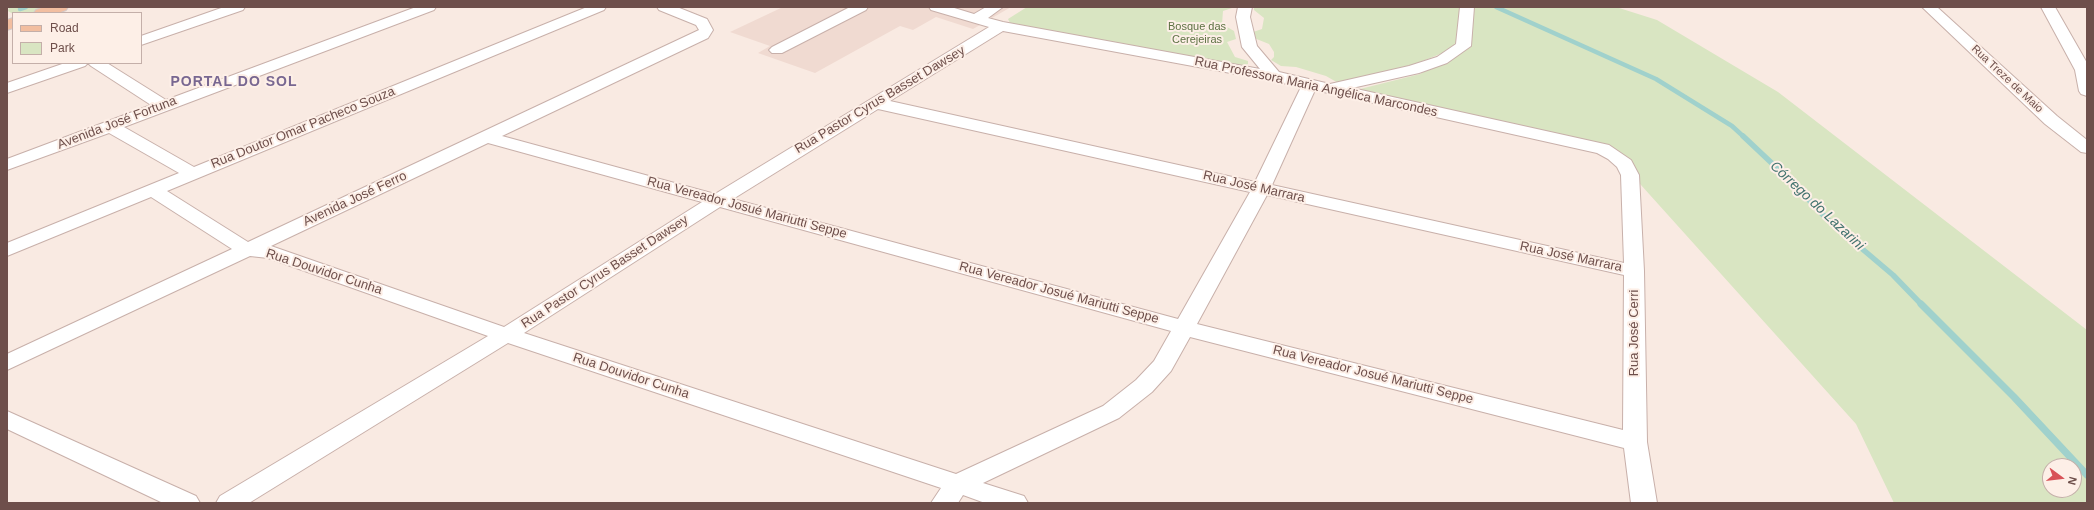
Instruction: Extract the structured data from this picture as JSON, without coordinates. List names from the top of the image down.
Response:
{
  "streets": {
    "street": [
      "Rua Treze de Maio",
      "Rua Professora Maria Angélica Marcondes",
      "Rua Pastor Cyrus Basset Dawsey",
      "Avenida José Fortuna",
      "Rua Doutor Omar Pacheco Souza",
      "Rua José Marrara",
      "Avenida José Ferro",
      "Rua Vereador Josué Mariutti Seppe",
      "Rua Douvidor Cunha",
      "Rua José Cerri"
    ]
  },
  "crossings": [
    ["Rua Professora Maria Angélica Marcondes", "Rua Pastor Cyrus Basset Dawsey"],
    ["Rua Professora Maria Angélica Marcondes", "Rua José Cerri"],
    ["Rua Pastor Cyrus Basset Dawsey", "Rua José Marrara"],
    ["Rua Pastor Cyrus Basset Dawsey", "Rua Vereador Josué Mariutti Seppe"],
    ["Rua Pastor Cyrus Basset Dawsey", "Rua Douvidor Cunha"],
    ["Rua José Marrara", "Rua José Cerri"],
    ["Avenida José Ferro", "Rua Vereador Josué Mariutti Seppe"],
    ["Avenida José Ferro", "Rua Douvidor Cunha"],
    ["Rua Vereador Josué Mariutti Seppe", "Rua José Cerri"]
  ],
  "districts": ["PORTAL DO SOL"],
  "water": ["Córrego do Lazarini"],
  "parks": ["Bosque das Cerejeiras"],
  "legend": ["Road", "Park"],
  "north": "right"
}
